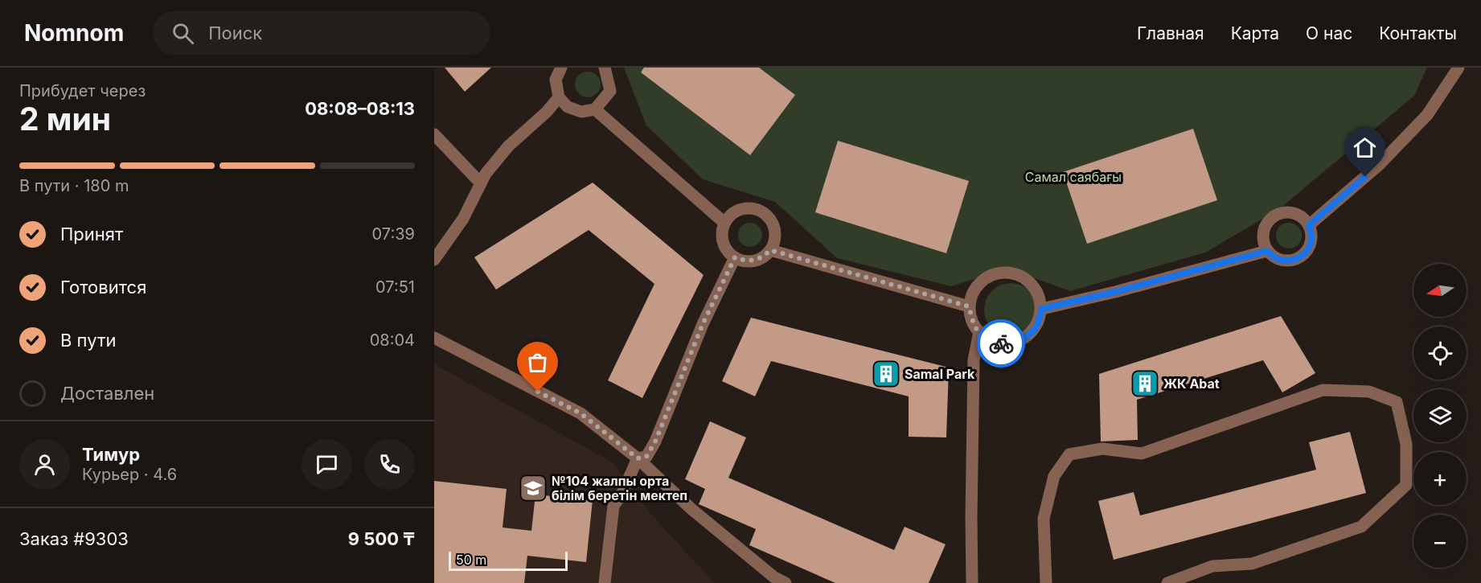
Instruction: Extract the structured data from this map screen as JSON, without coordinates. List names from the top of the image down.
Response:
{
  "parks": ["Самал саябағы"],
  "places": {
    "building": ["Samal Park", "ЖК Abat"],
    "school or university": ["№104 жалпы орта білім беретін мектеп"]
  },
  "scale_bar": "50 m",
  "north": "left",
  "page": {
    "header": "Nomnom",
    "search": "Поиск",
    "nav": [
      "Главная",
      "Карта",
      "О нас",
      "Контакты"
    ],
    "heading": ["2 мин", "Прибудет через", "08:08–08:13"],
    "panel": [
      "Тимур",
      "Курьер · 4.6",
      "Заказ #9303",
      "9 500 ₸"
    ],
    "bar": "В пути · 180 m",
    "list": [
      ["Принят", "07:39"],
      ["Готовится", "07:51"],
      ["В пути", "08:04"],
      "Доставлен"
    ],
    "map_buttons": ["+", "−"],
    "scale": "50 m"
  }
}
